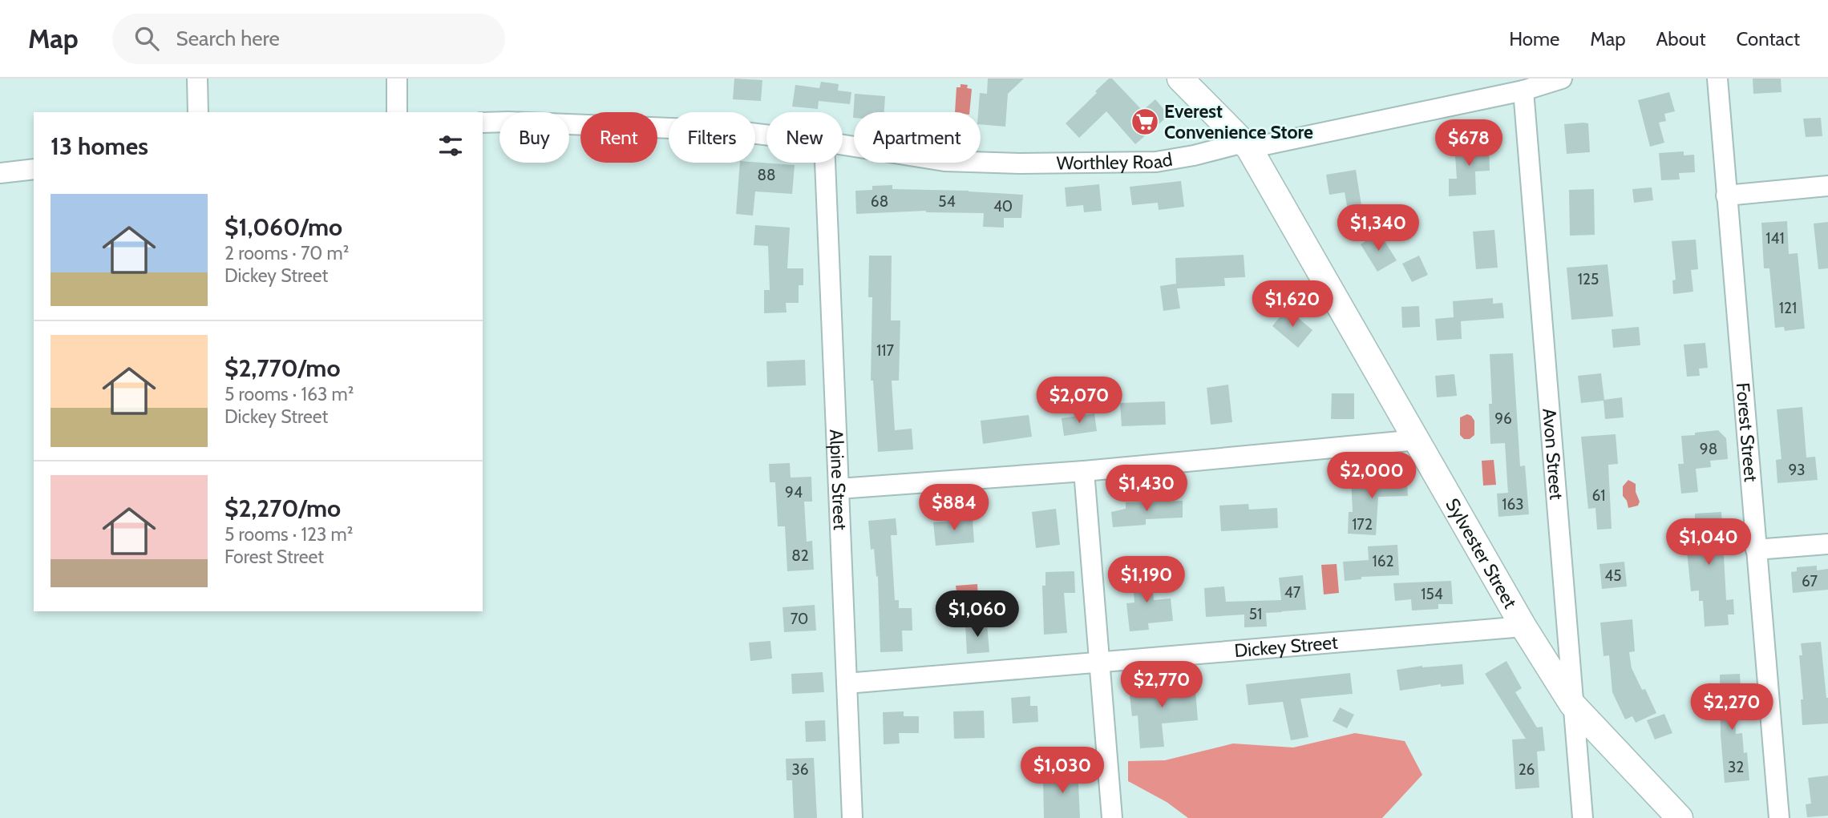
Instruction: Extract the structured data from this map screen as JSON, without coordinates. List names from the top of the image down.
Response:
{
  "streets": {
    "street": [
      "Worthley Road",
      "Forest Street",
      "Avon Street",
      "Alpine Street",
      "Sylvester Street",
      "Dickey Street"
    ]
  },
  "crossings": [
    ["Worthley Road", "Avon Street"],
    ["Worthley Road", "Sylvester Street"],
    ["Avon Street", "Sylvester Street"],
    ["Alpine Street", "Dickey Street"],
    ["Sylvester Street", "Dickey Street"]
  ],
  "places": {
    "supermarket": ["Everest Convenience Store"]
  },
  "house_numbers": [
    "88",
    "68",
    "54",
    "40",
    "141",
    "125",
    "121",
    "117",
    "96",
    "98",
    "93",
    "94",
    "61",
    "163",
    "172",
    "82",
    "162",
    "45",
    "67",
    "47",
    "154",
    "51",
    "70",
    "32",
    "36",
    "26"
  ],
  "page": {
    "header": "Map",
    "search": "Search here",
    "nav": [
      "Home",
      "Map",
      "About",
      "Contact"
    ],
    "chip": [
      "Buy",
      "Rent",
      "Filters",
      "New",
      "Apartment"
    ],
    "heading": "13 homes",
    "price": [
      "$678",
      "$1,340",
      "$1,620",
      "$2,070",
      "$2,000",
      "$1,430",
      "$884",
      "$1,040",
      "$1,190",
      "$1,060",
      "$2,770",
      "$2,270",
      "$1,030"
    ],
    "list": [
      {
        "name": "$1,060/mo",
        "note": "2 rooms · 70 m² · Dickey Street"
      },
      {
        "name": "$2,770/mo",
        "note": "5 rooms · 163 m² · Dickey Street"
      },
      {
        "name": "$2,270/mo",
        "note": "5 rooms · 123 m² · Forest Street"
      }
    ]
  }
}
